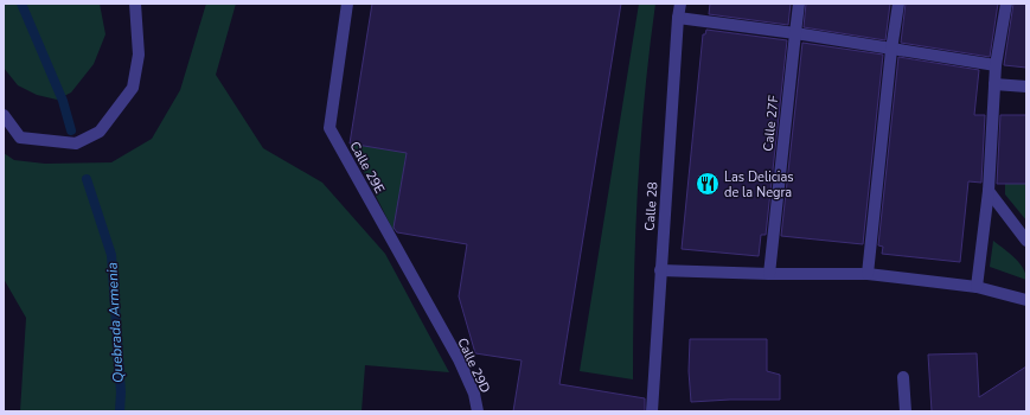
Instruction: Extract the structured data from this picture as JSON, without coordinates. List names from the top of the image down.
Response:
{
  "streets": {
    "street": [
      "Calle 27F",
      "Calle 29E",
      "Calle 28",
      "Calle 29D"
    ]
  },
  "crossings": [
    ["Calle 29E", "Calle 29D"]
  ],
  "water": ["Quebrada Armenia"],
  "places": {
    "restaurant": ["Las Delicias de la Negra"]
  }
}
